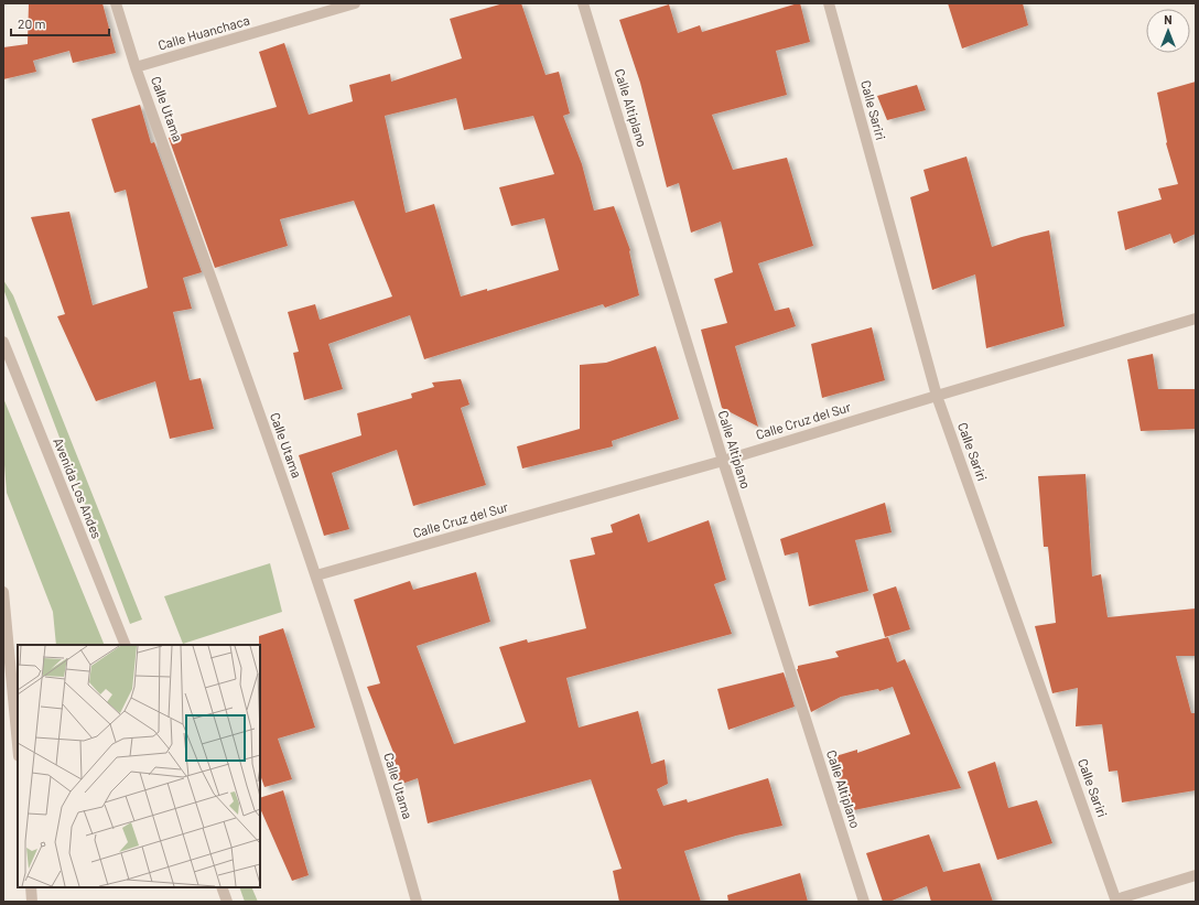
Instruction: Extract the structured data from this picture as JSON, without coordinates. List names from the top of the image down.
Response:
{
  "streets": {
    "street": [
      "Calle Huanchaca",
      "Calle Altiplano",
      "Calle Utama",
      "Calle Sariri",
      "Calle Cruz del Sur",
      "Avenida Los Andes"
    ]
  },
  "crossings": [
    ["Calle Huanchaca", "Calle Utama"],
    ["Calle Altiplano", "Calle Cruz del Sur"],
    ["Calle Utama", "Calle Cruz del Sur"],
    ["Calle Sariri", "Calle Cruz del Sur"]
  ],
  "scale_bar": "20 m",
  "north": "top"
}
